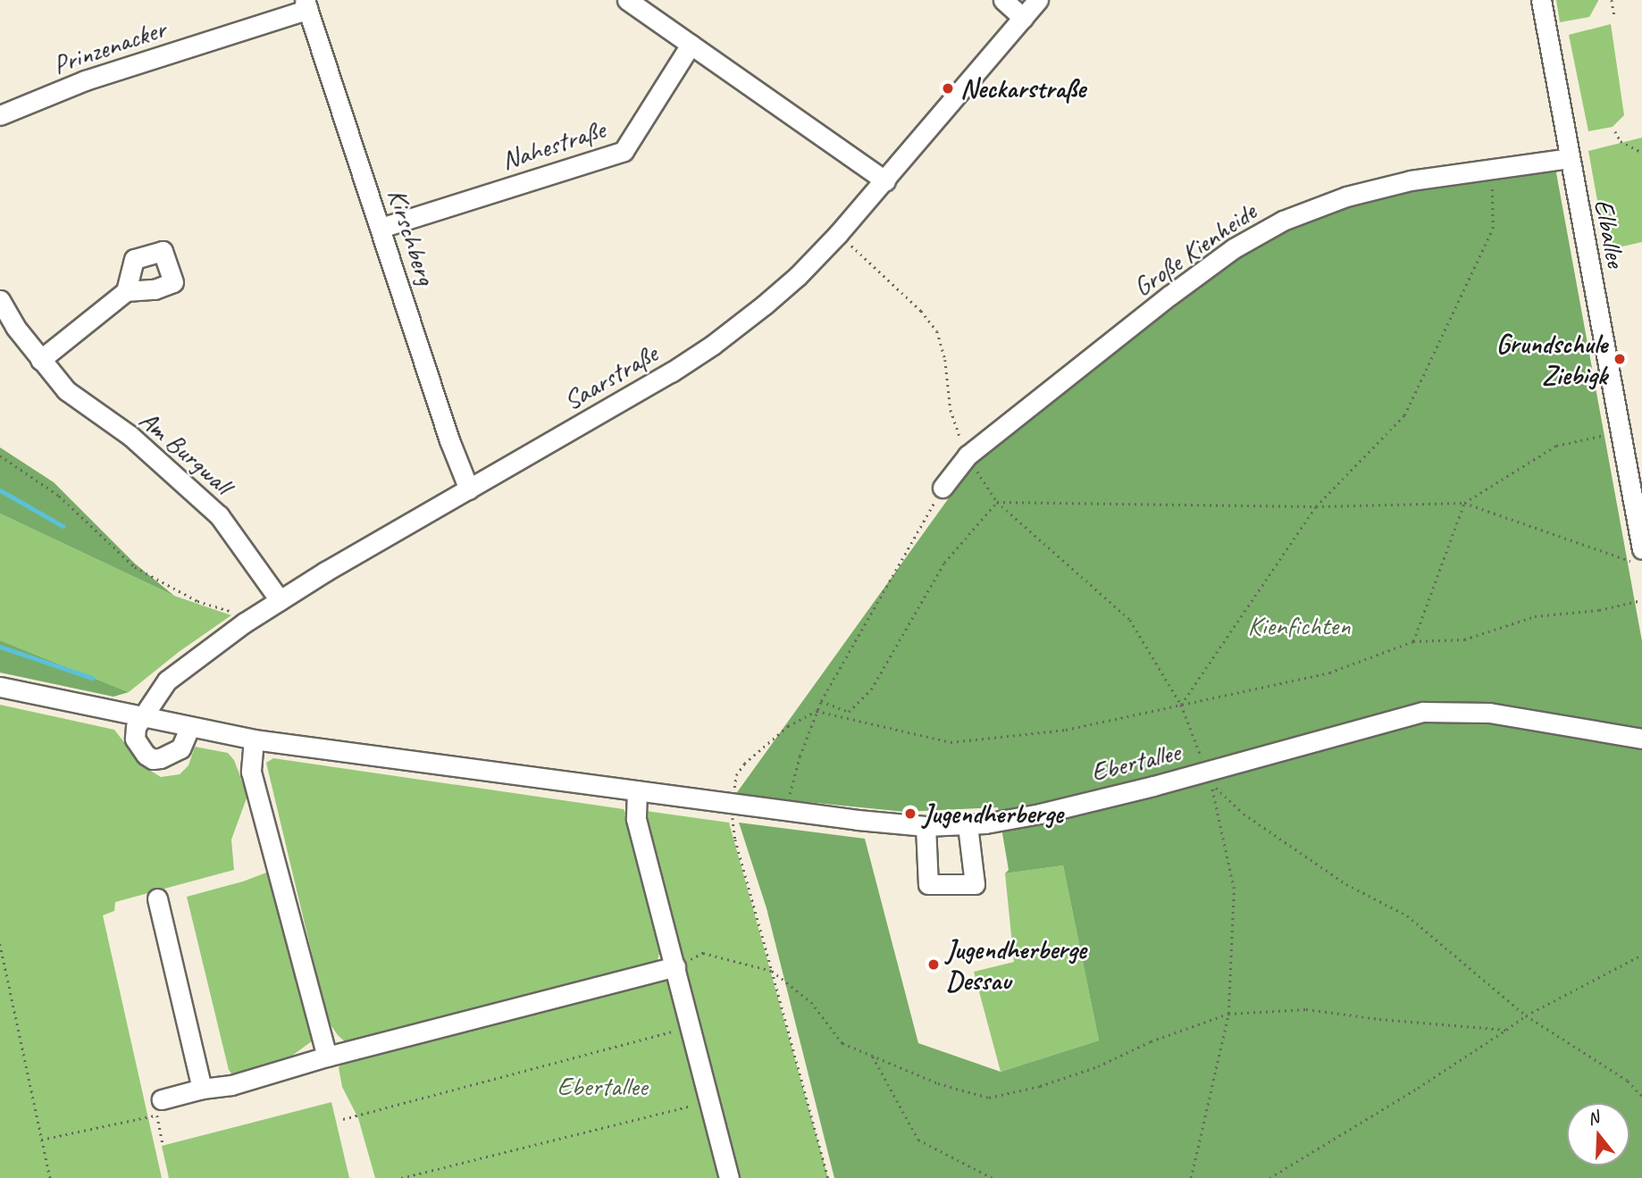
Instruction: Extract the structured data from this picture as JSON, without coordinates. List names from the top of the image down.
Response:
{
  "streets": {
    "street": [
      "Prinzenacker",
      "Nahestraße",
      "Elballee",
      "Kirschberg",
      "Große Kienheide",
      "Saarstraße",
      "Am Burgwall",
      "Ebertallee"
    ]
  },
  "crossings": [
    ["Prinzenacker", "Kirschberg"],
    ["Nahestraße", "Kirschberg"],
    ["Elballee", "Große Kienheide"],
    ["Kirschberg", "Saarstraße"],
    ["Saarstraße", "Am Burgwall"],
    ["Saarstraße", "Ebertallee"]
  ],
  "parks": ["Kienfichten", "Ebertallee"],
  "places": [
    "Neckarstraße",
    "Grundschule Ziebigk",
    "Jugendherberge",
    "Jugendherberge Dessau"
  ],
  "north": "top"
}
